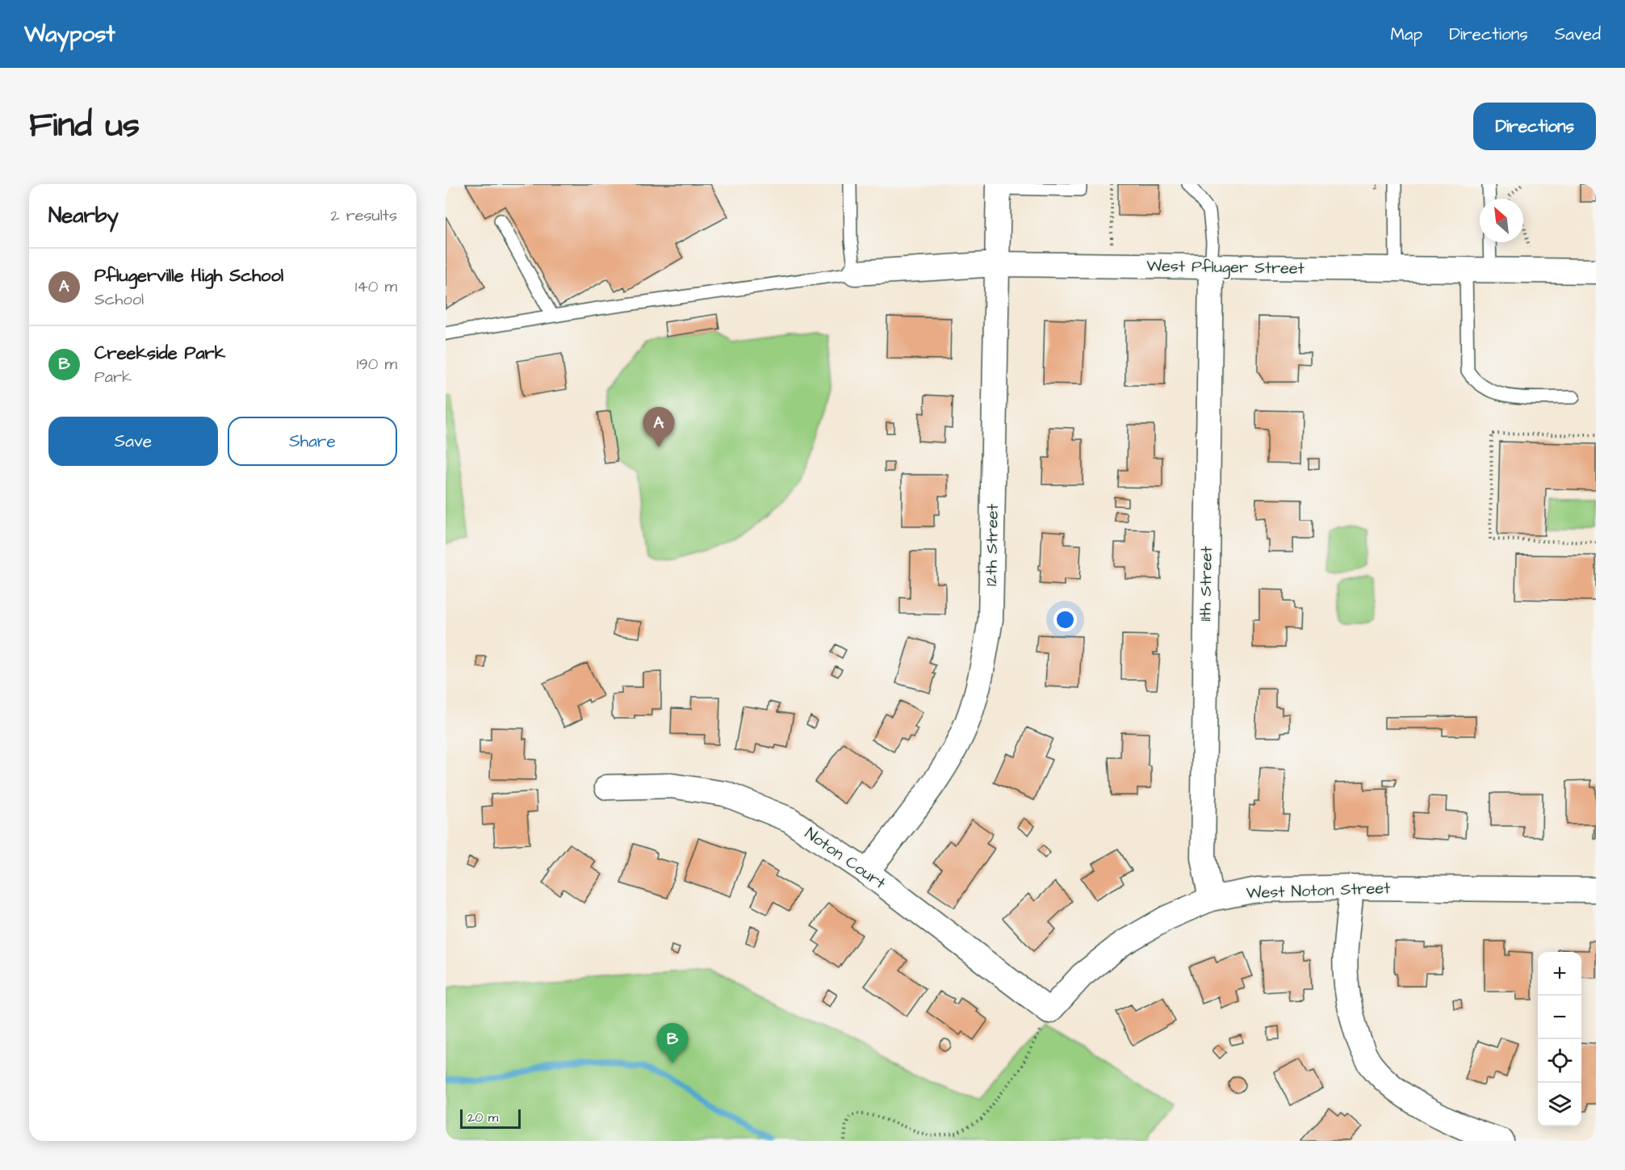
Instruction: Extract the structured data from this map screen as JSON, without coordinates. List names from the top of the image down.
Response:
{
  "streets": {
    "street": [
      "West Pfluger Street",
      "12th Street",
      "11th Street",
      "Noton Court",
      "West Noton Street"
    ]
  },
  "crossings": [
    ["West Pfluger Street", "12th Street"],
    ["West Pfluger Street", "11th Street"],
    ["12th Street", "Noton Court"],
    ["11th Street", "West Noton Street"],
    ["Noton Court", "West Noton Street"]
  ],
  "scale_bar": "20 m",
  "north": "top left",
  "page": {
    "header": "Waypost",
    "nav": ["Map", "Directions", "Saved"],
    "title": "Find us",
    "buttons": [
      "Directions",
      ["Save", "Share"]
    ],
    "heading": ["Nearby", "2 results"],
    "list": [
      {
        "mark": "A",
        "name": "Pflugerville High School",
        "note": "School",
        "value": "140 m"
      },
      {
        "mark": "B",
        "name": "Creekside Park",
        "note": "Park",
        "value": "190 m"
      }
    ],
    "pins": ["A", "B"],
    "map_buttons": ["+", "−"],
    "scale": "20 m"
  }
}
